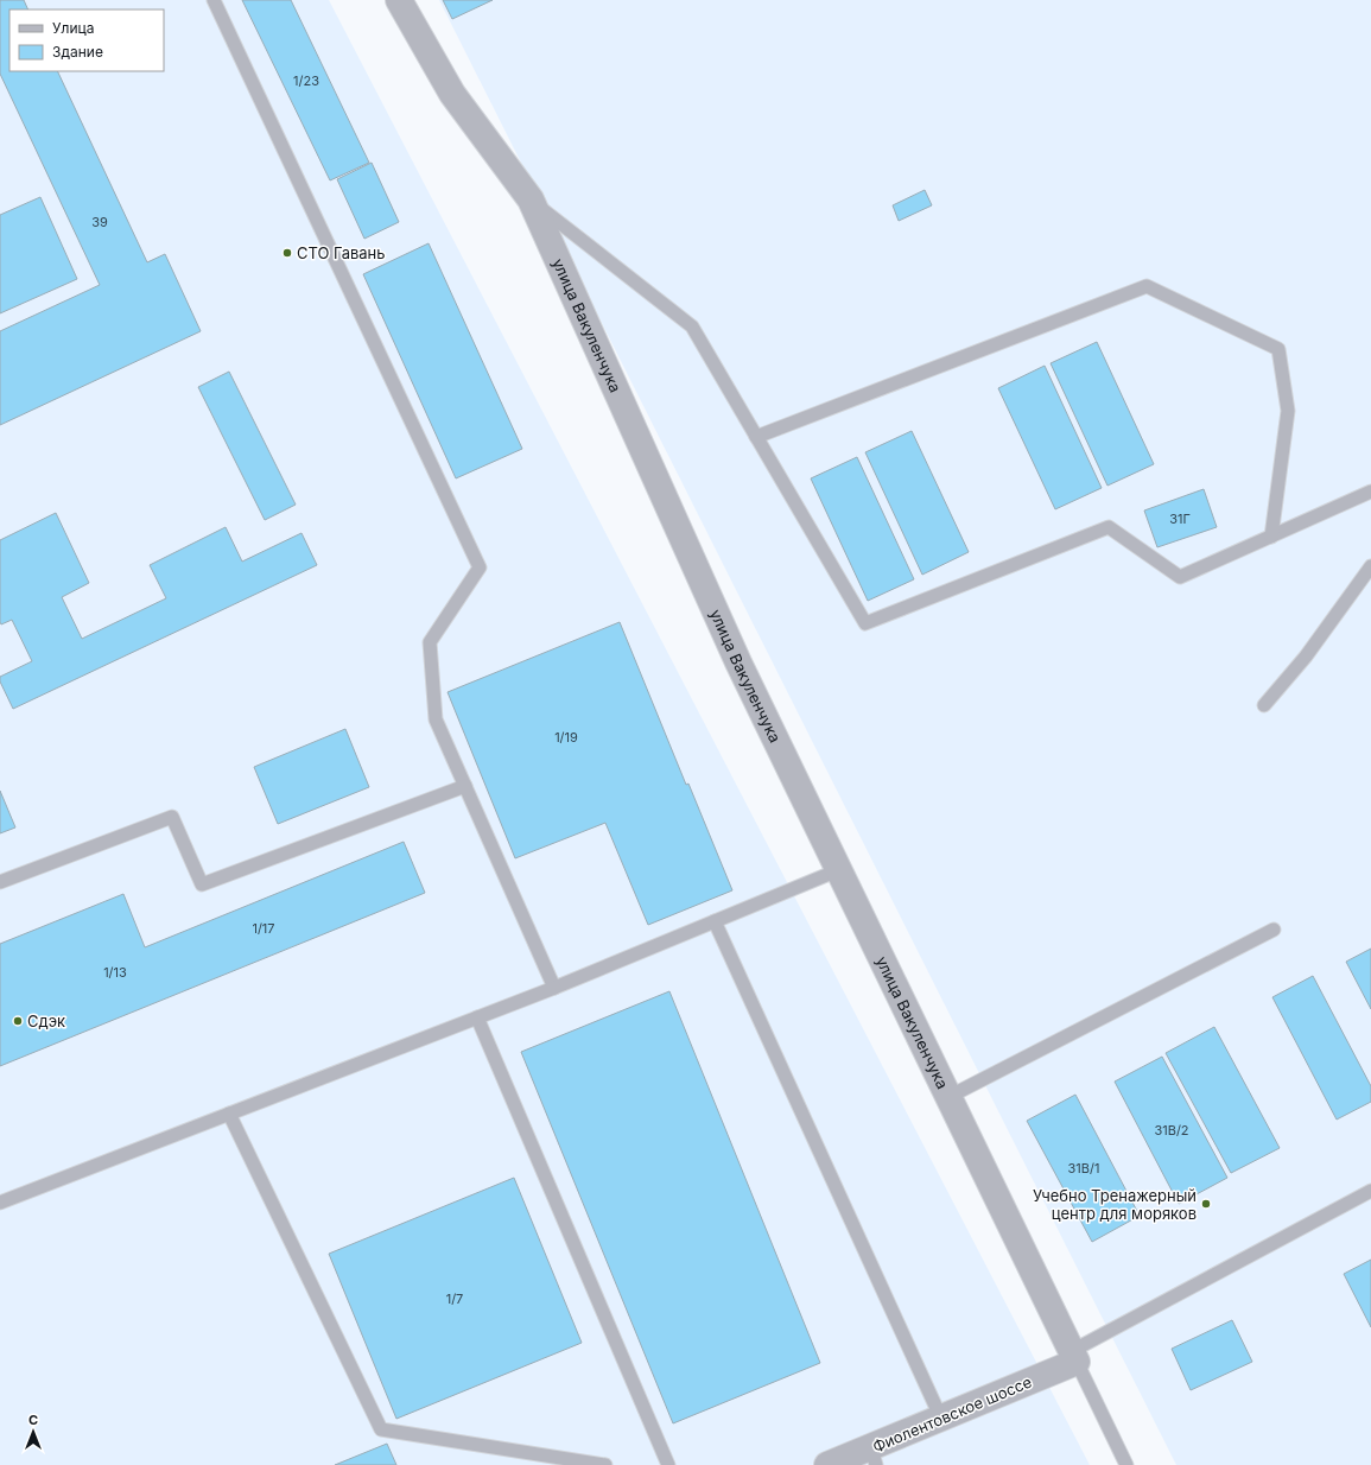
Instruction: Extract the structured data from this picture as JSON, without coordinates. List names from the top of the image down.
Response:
{
  "streets": {
    "street": ["улица Вакуленчука", "Фиолентовское шоссе"]
  },
  "crossings": [
    ["улица Вакуленчука", "Фиолентовское шоссе"]
  ],
  "places": ["СТО Гавань", "Сдэк", "Учебно Тренажерный центр для моряков"],
  "house_numbers": [
    "1/23",
    "39",
    "31Г",
    "1/19",
    "1/17",
    "1/13",
    "31В/2",
    "31В/1",
    "1/7"
  ],
  "legend": ["Улица", "Здание"],
  "north": "top"
}
